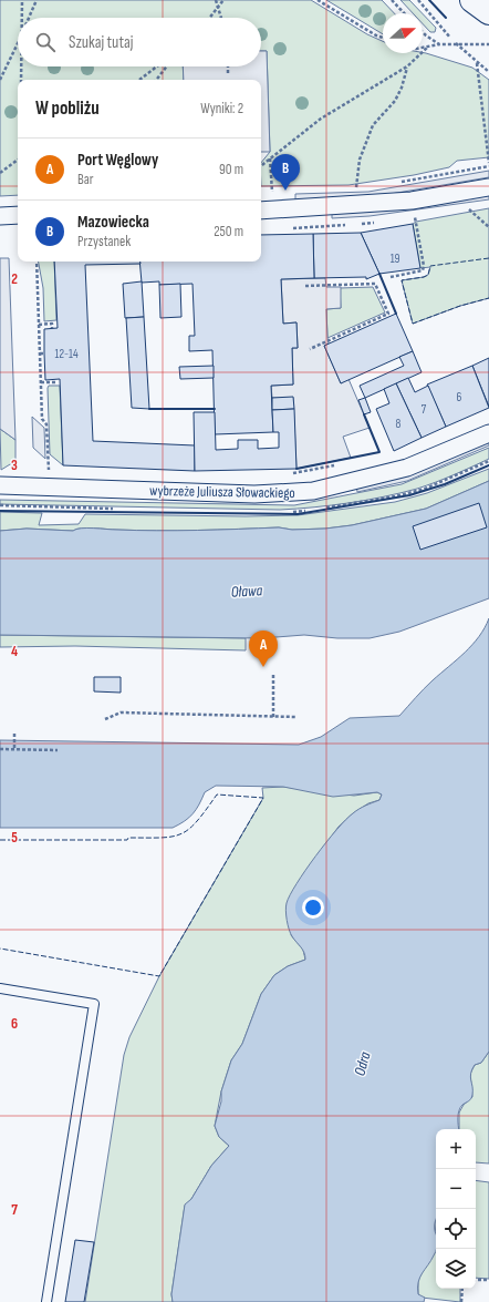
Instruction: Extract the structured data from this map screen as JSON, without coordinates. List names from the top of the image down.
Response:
{
  "streets": {
    "street": ["wybrzeże Juliusza Słowackiego"]
  },
  "water": ["Oława", "Odra"],
  "house_numbers": [
    "19",
    "12-14",
    "6",
    "7",
    "8"
  ],
  "north": "right",
  "page": {
    "search": "Szukaj tutaj",
    "heading": ["W pobliżu", "Wyniki: 2"],
    "list": [
      {
        "mark": "A",
        "name": "Port Węglowy",
        "note": "Bar",
        "value": "90 m"
      },
      {
        "mark": "B",
        "name": "Mazowiecka",
        "note": "Przystanek",
        "value": "250 m"
      }
    ],
    "pins": ["B", "A"],
    "map_buttons": ["+", "−"]
  },
  "grid": {
    "rows": [
      "2",
      "3",
      "4",
      "5",
      "6",
      "7"
    ]
  }
}
